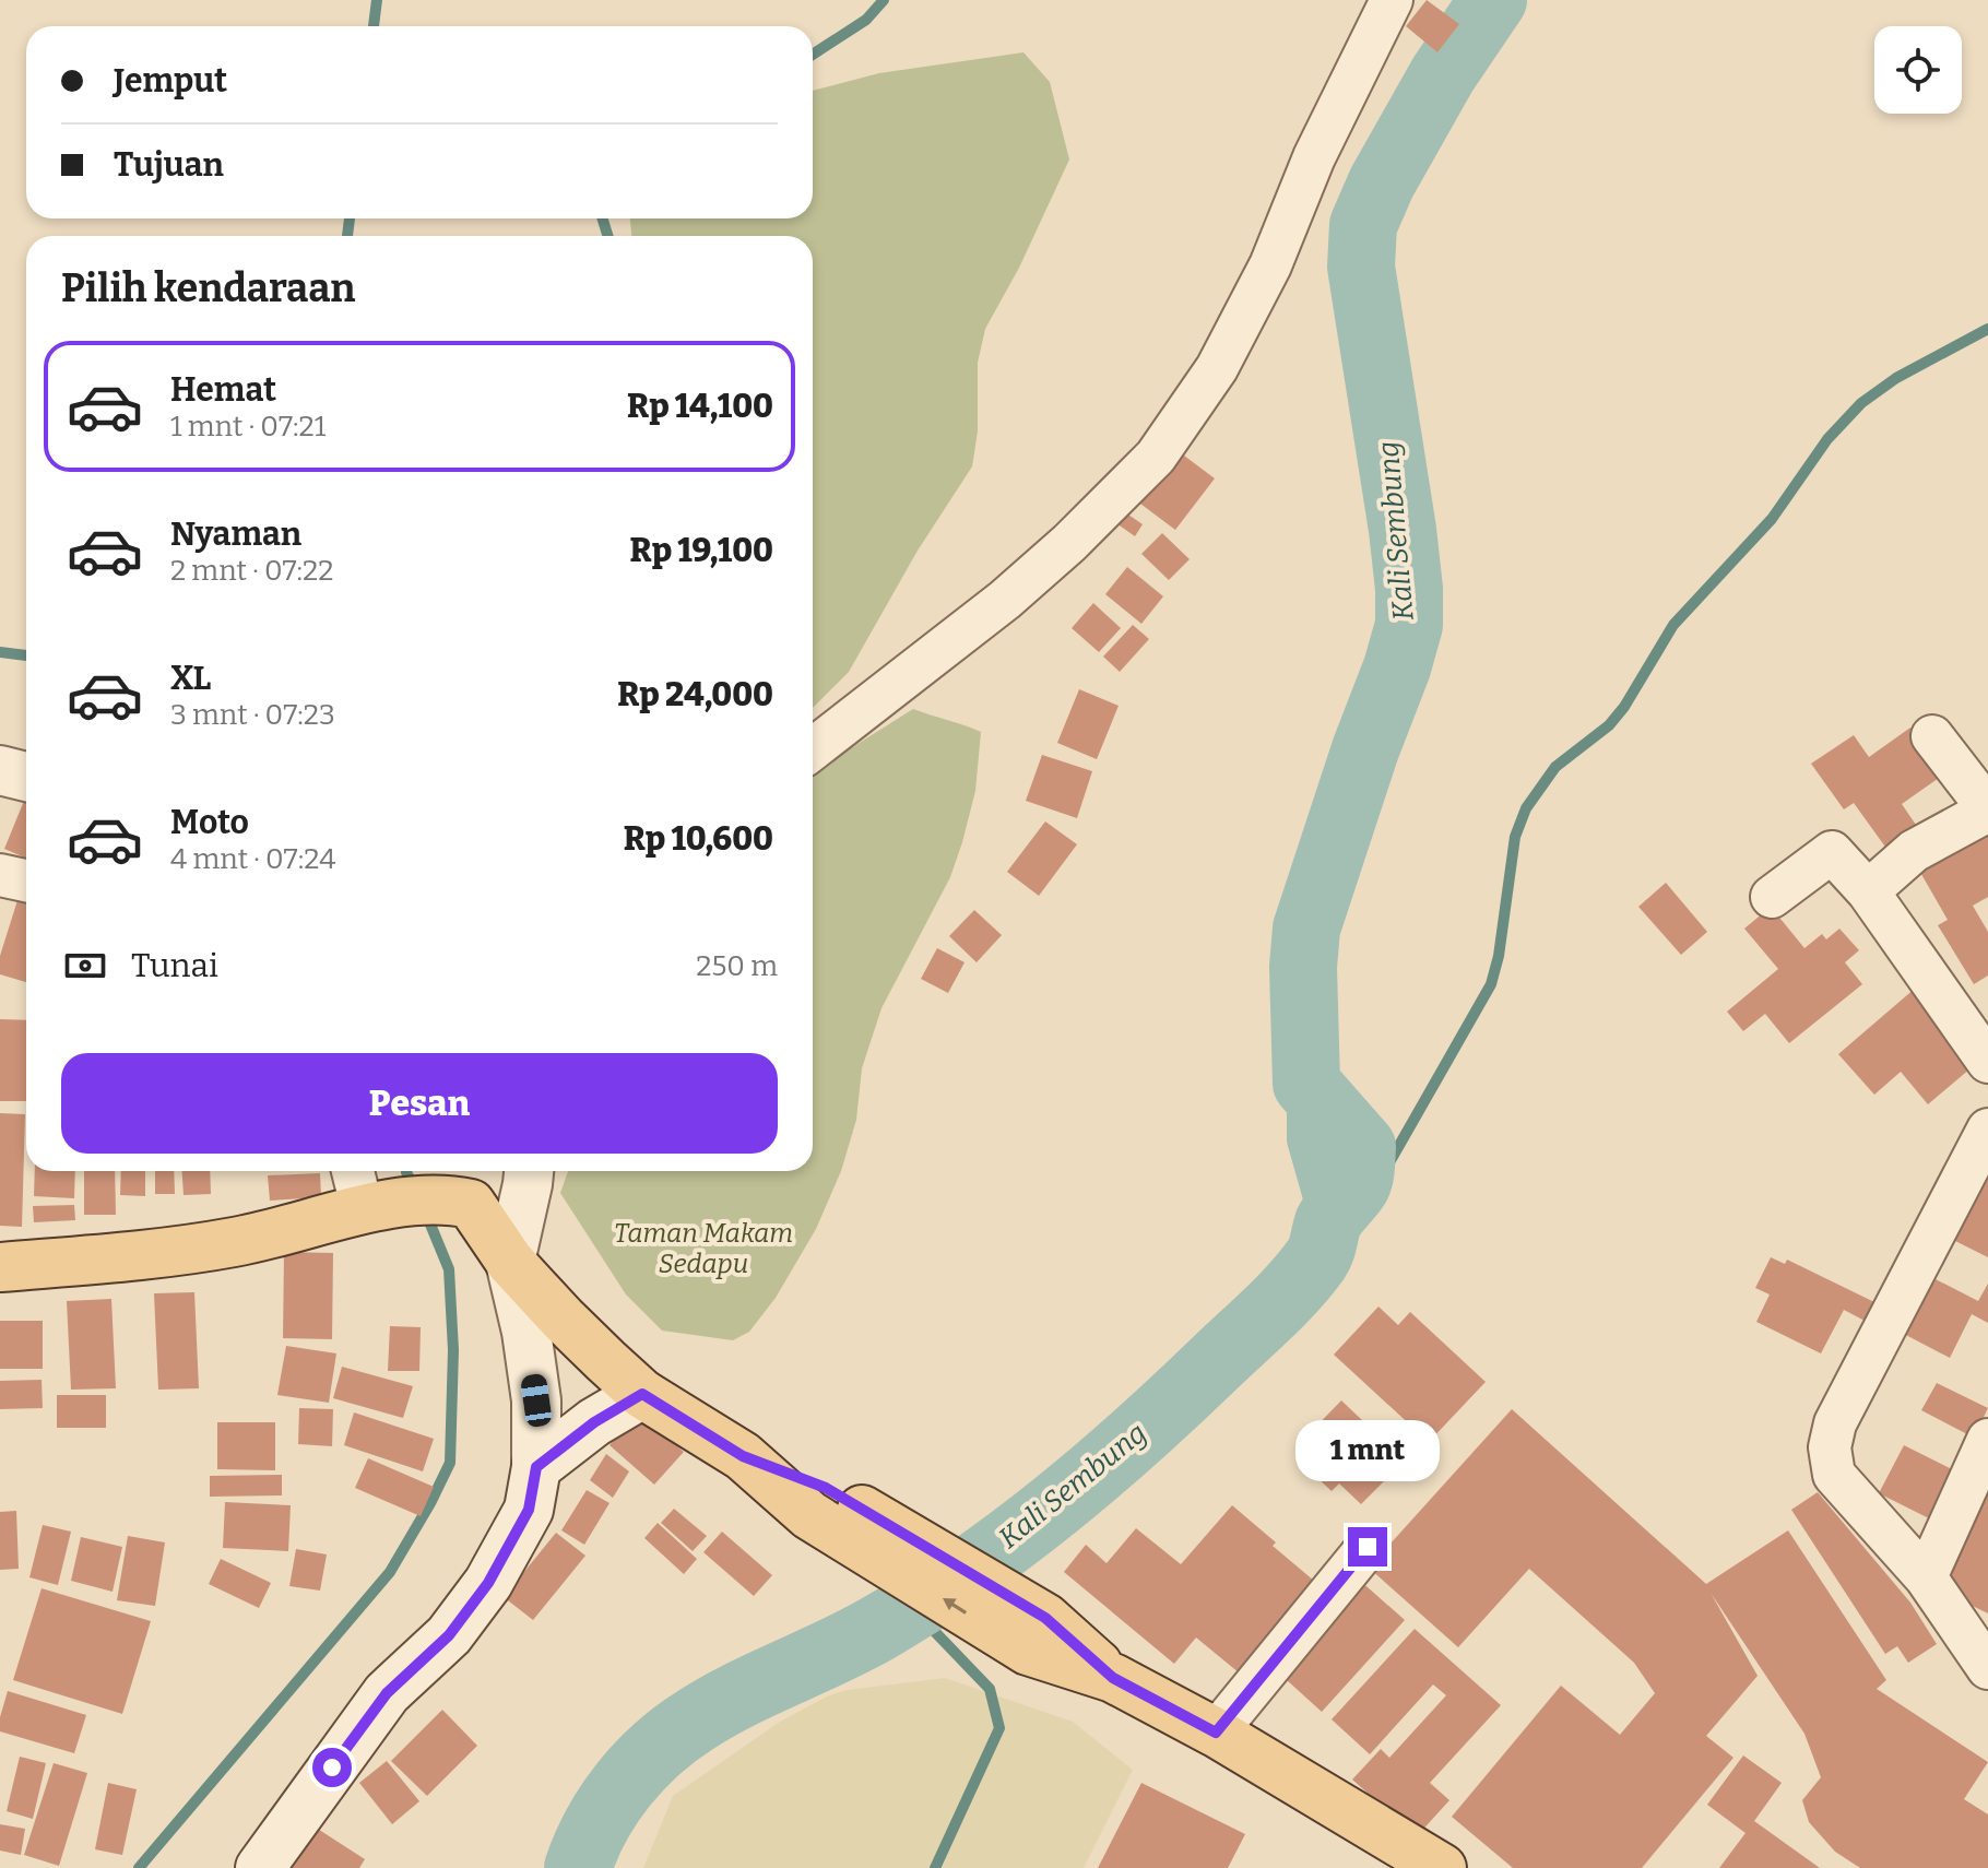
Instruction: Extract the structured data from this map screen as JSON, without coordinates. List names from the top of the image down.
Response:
{
  "water": ["Kali Sembung"],
  "parks": ["Taman Makam Sedapu"],
  "page": {
    "banner": ["Jemput", "Tujuan"],
    "heading": "Pilih kendaraan",
    "list": [
      {
        "name": "Hemat",
        "note": "1 mnt · 07:21",
        "value": "Rp 14,100"
      },
      {
        "name": "Nyaman",
        "note": "2 mnt · 07:22",
        "value": "Rp 19,100"
      },
      {
        "name": "XL",
        "note": "3 mnt · 07:23",
        "value": "Rp 24,000"
      },
      {
        "name": "Moto",
        "note": "4 mnt · 07:24",
        "value": "Rp 10,600"
      }
    ],
    "pay": ["Tunai", "250 m"],
    "buttons": "Pesan",
    "bubble": "1 mnt"
  }
}
